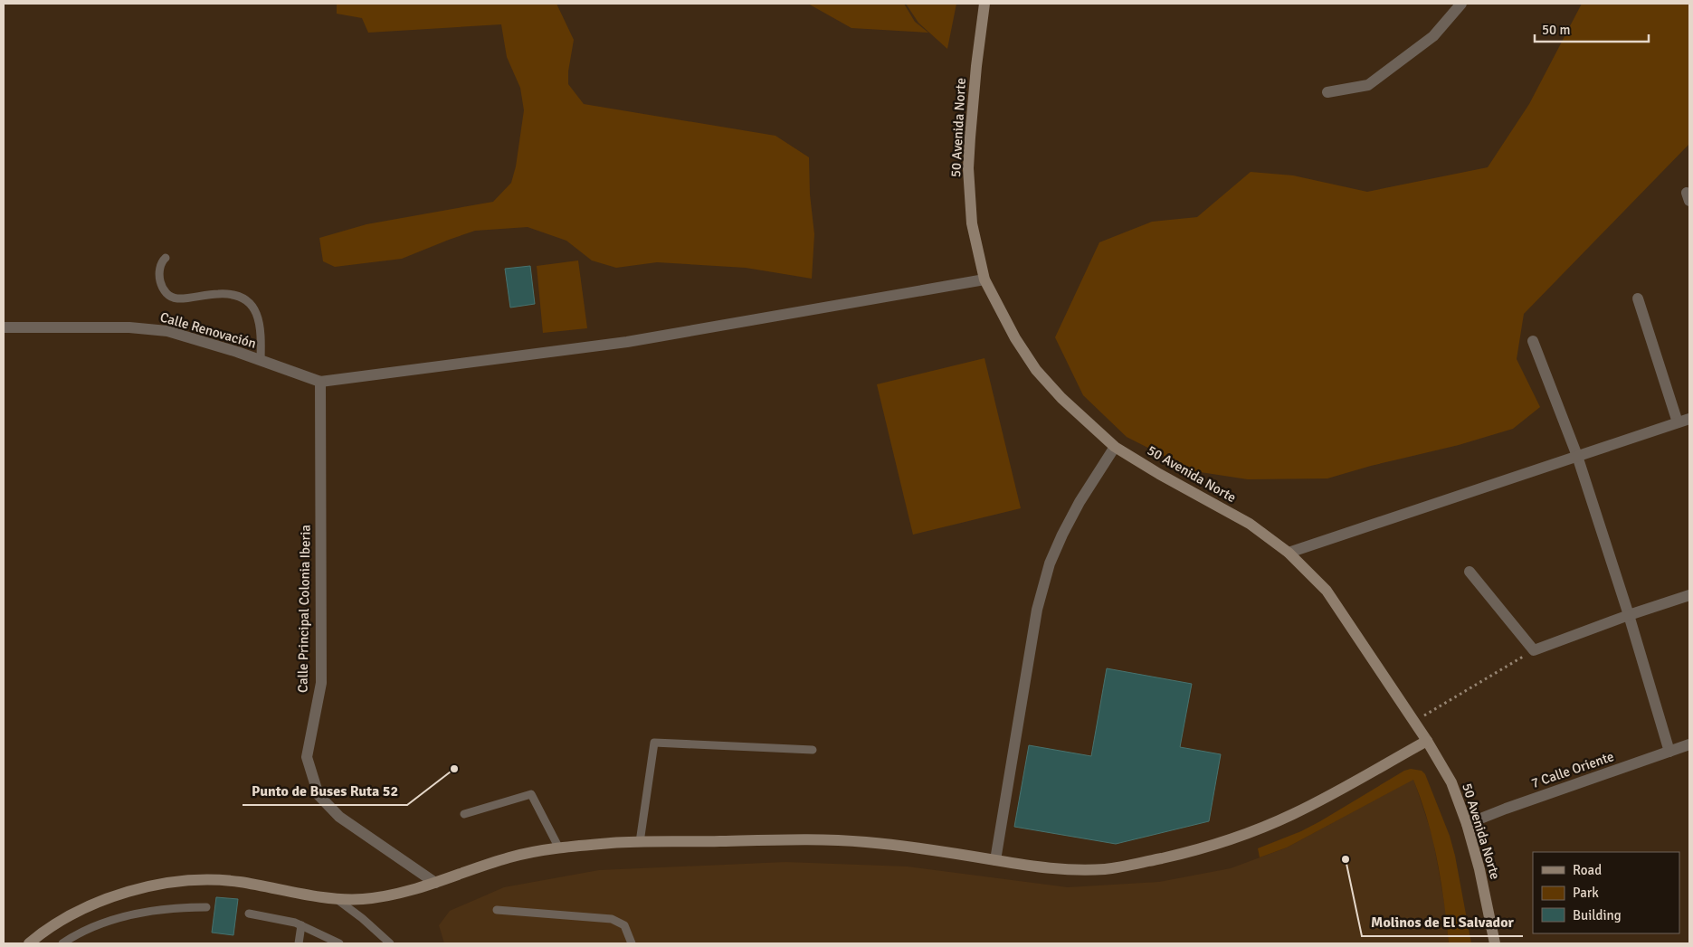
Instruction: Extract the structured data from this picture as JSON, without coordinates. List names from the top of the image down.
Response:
{
  "streets": {
    "street": [
      "50 Avenida Norte",
      "Calle Renovación",
      "Calle Principal Colonia Iberia",
      "7 Calle Oriente"
    ]
  },
  "crossings": [
    ["50 Avenida Norte", "7 Calle Oriente"],
    ["Calle Renovación", "Calle Principal Colonia Iberia"]
  ],
  "places": ["Punto de Buses Ruta 52", "Molinos de El Salvador"],
  "legend": ["Road", "Park", "Building"],
  "scale_bar": "50 m"
}
